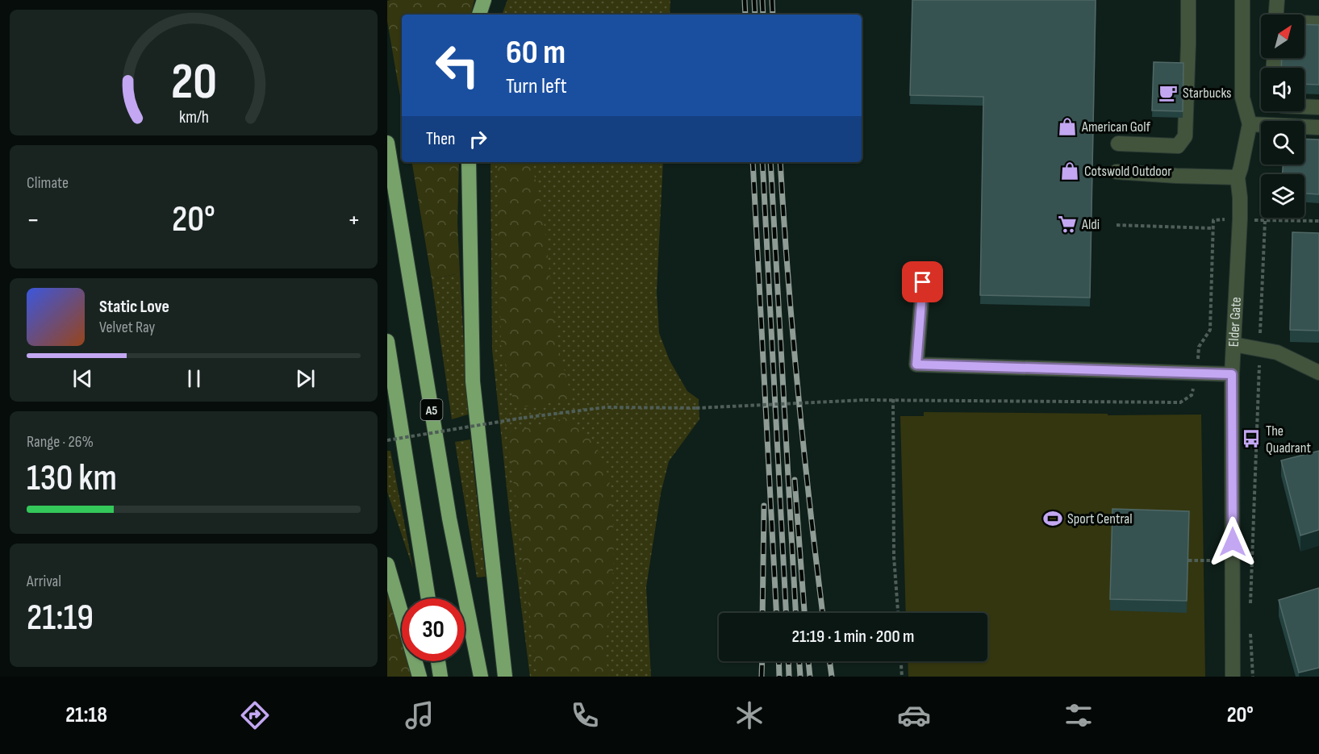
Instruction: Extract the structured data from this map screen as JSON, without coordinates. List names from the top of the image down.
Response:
{
  "streets": {
    "highway": ["A5"],
    "street": ["Elder Gate"]
  },
  "places": {
    "cafe": ["Starbucks"],
    "shop": ["American Golf", "Cotswold Outdoor"],
    "supermarket": ["Aldi"],
    "bus stop": ["The Quadrant"],
    "sports": ["Sport Central"]
  },
  "north": "top right",
  "page": {
    "turn": ["60 m", "Turn left"],
    "then": "Then",
    "tile": [
      "Climate",
      ["Range · 26%", "130 km"],
      ["Arrival", "21:19"]
    ],
    "heat": ["−", "20°", "+"],
    "song": ["Static Love", "Velvet Ray"],
    "limit": "30",
    "trip": "21:19 · 1 min · 200 m",
    "tabs": ["21:18", "20°"],
    "gauge": ["20", "km/h"]
  }
}
